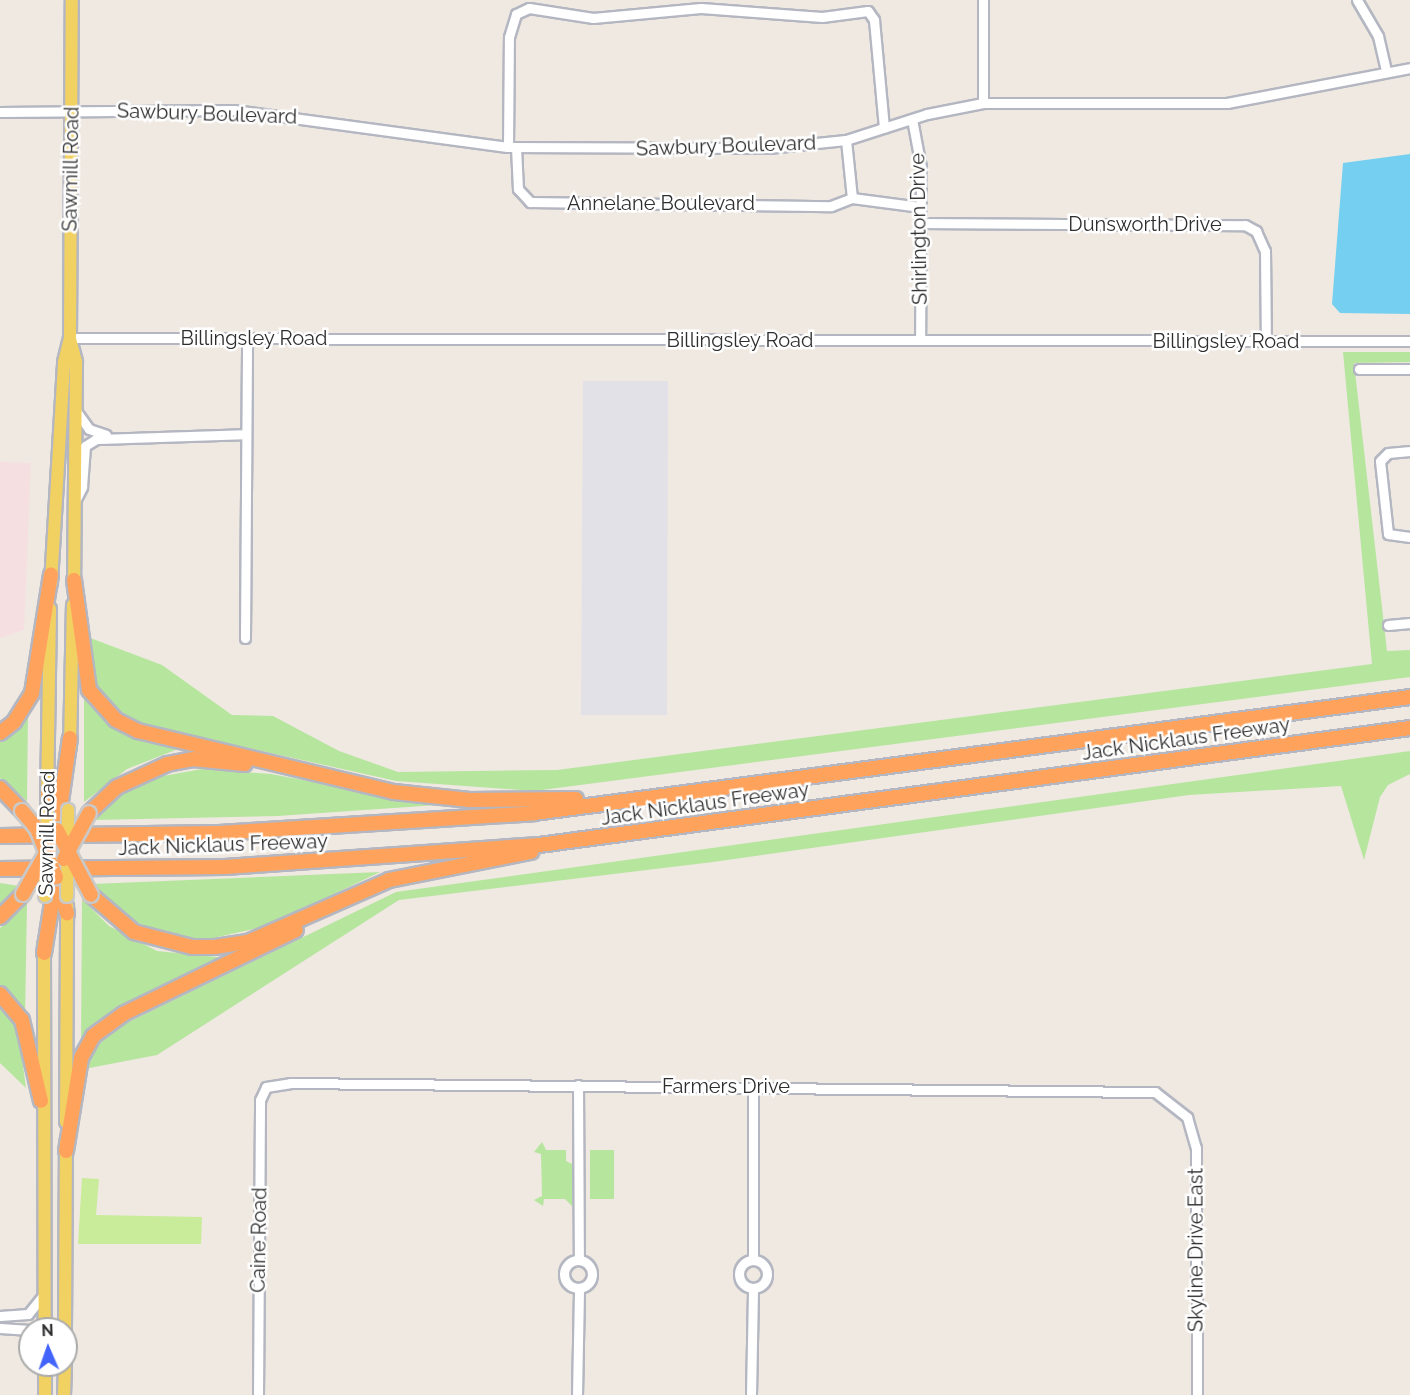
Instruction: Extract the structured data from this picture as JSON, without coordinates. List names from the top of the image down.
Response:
{
  "streets": {
    "highway": ["Jack Nicklaus Freeway"],
    "main road": ["Sawmill Road"],
    "street": [
      "Sawbury Boulevard",
      "Annelane Boulevard",
      "Dunsworth Drive",
      "Shirlington Drive",
      "Billingsley Road",
      "Farmers Drive",
      "Caine Road",
      "Skyline Drive East"
    ]
  },
  "crossings": [
    ["Sawbury Boulevard", "Sawmill Road"],
    ["Sawbury Boulevard", "Annelane Boulevard"],
    ["Sawbury Boulevard", "Shirlington Drive"],
    ["Sawmill Road", "Billingsley Road"],
    ["Annelane Boulevard", "Shirlington Drive"],
    ["Dunsworth Drive", "Shirlington Drive"],
    ["Dunsworth Drive", "Billingsley Road"],
    ["Shirlington Drive", "Billingsley Road"],
    ["Farmers Drive", "Caine Road"],
    ["Farmers Drive", "Skyline Drive East"]
  ],
  "north": "top"
}
